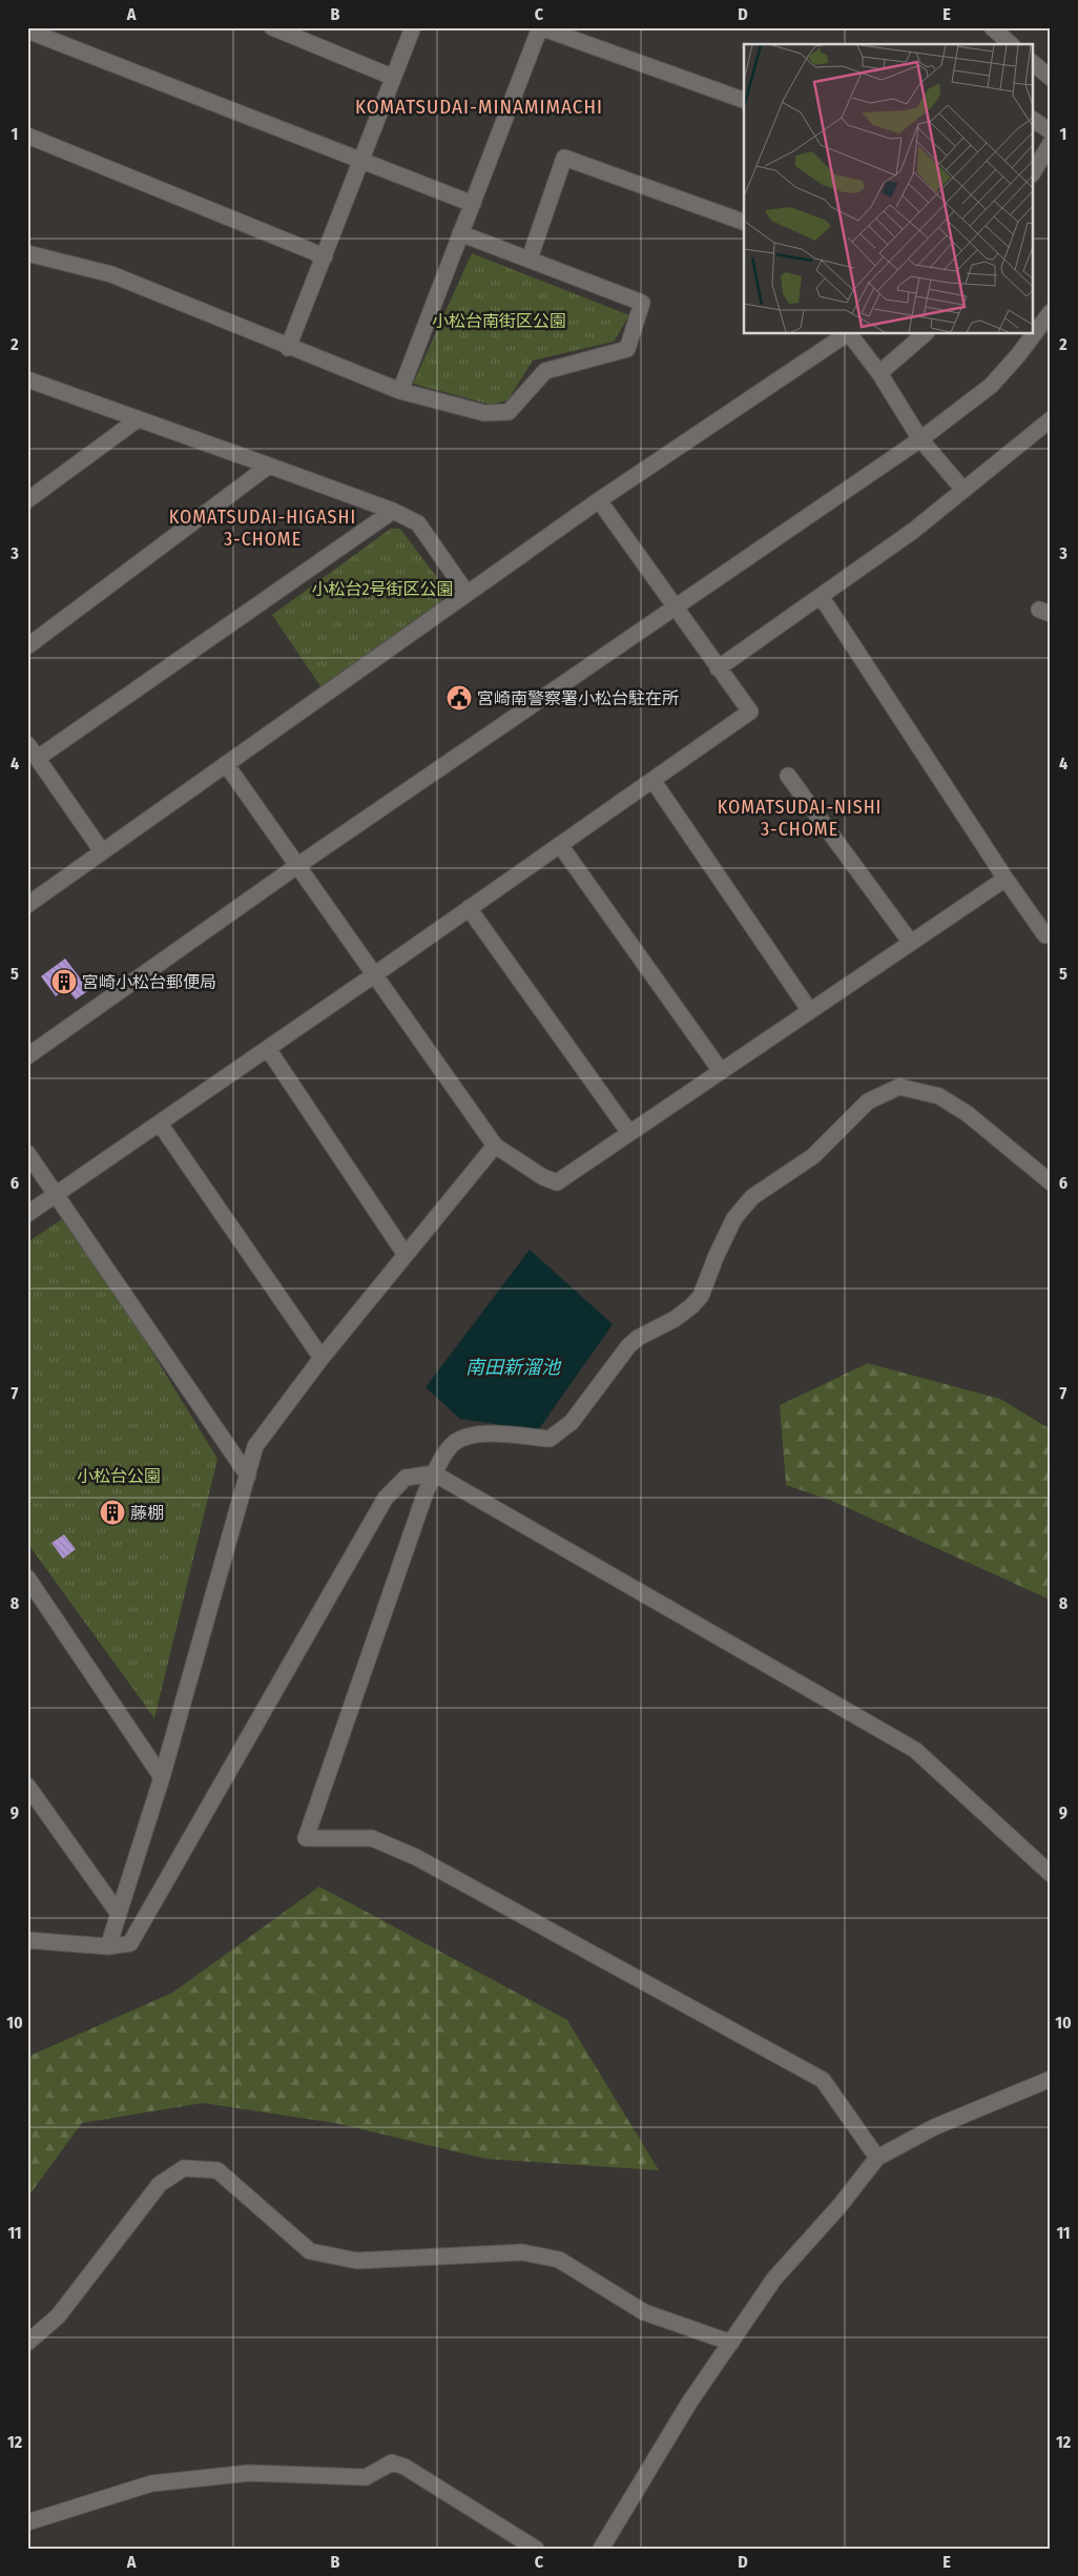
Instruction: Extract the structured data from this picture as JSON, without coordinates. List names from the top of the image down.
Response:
{
  "districts": ["KOMATSUDAI-MINAMIMACHI", "KOMATSUDAI-HIGASHI 3-CHOME", "KOMATSUDAI-NISHI 3-CHOME"],
  "water": ["南田新溜池"],
  "parks": ["小松台南街区公園", "小松台2号街区公園", "小松台公園"],
  "places": {
    "public building": ["宮崎南警察署小松台駐在所"],
    "building": ["宮崎小松台郵便局", "藤棚"]
  },
  "grid": {
    "columns": [
      "A",
      "B",
      "C",
      "D",
      "E"
    ],
    "rows": [
      "1",
      "2",
      "3",
      "4",
      "5",
      "6",
      "7",
      "8",
      "9",
      "10",
      "11",
      "12"
    ]
  }
}
